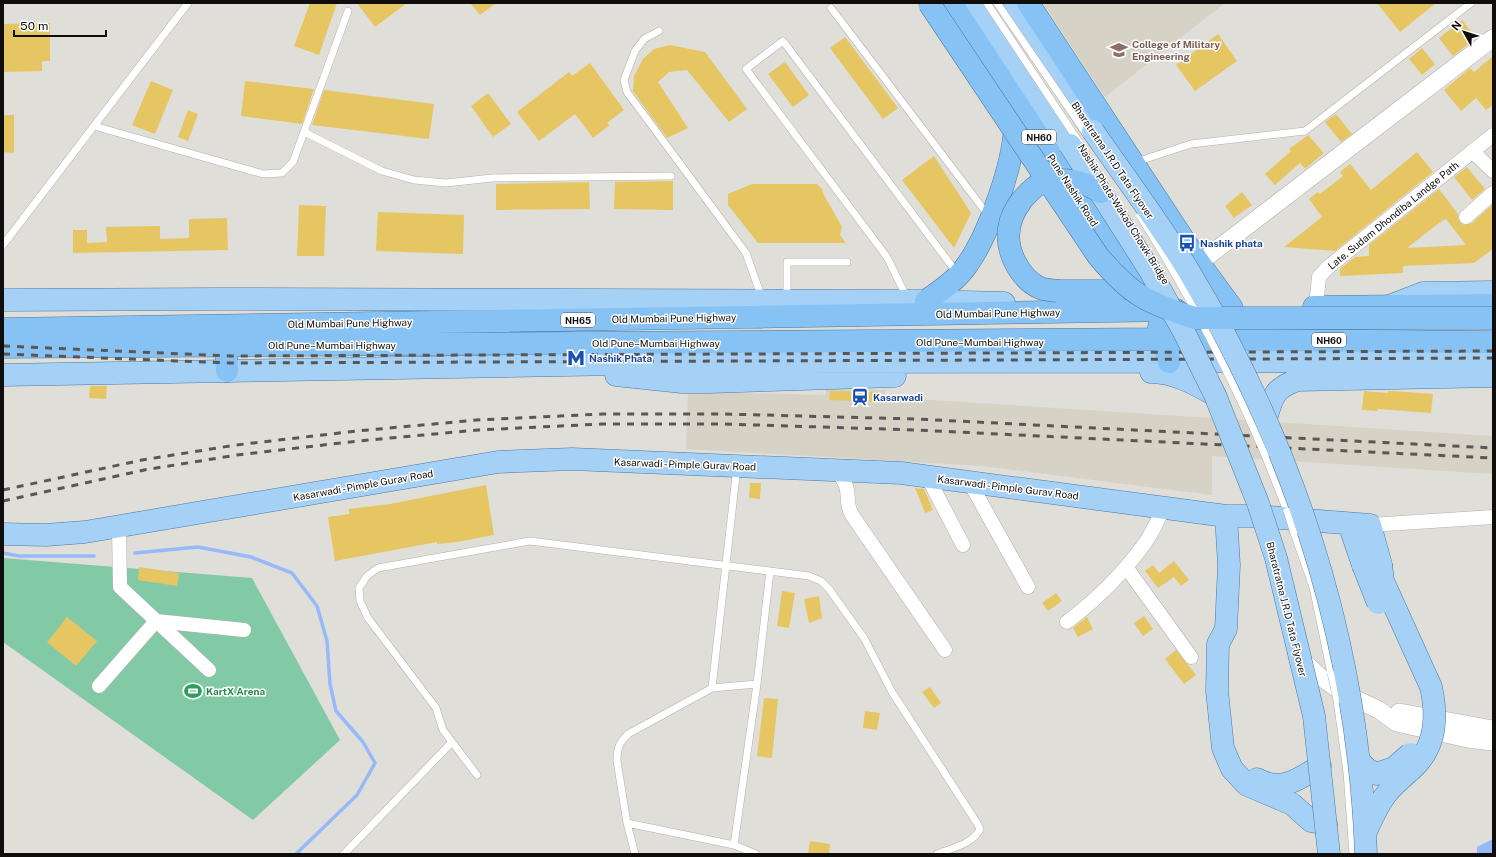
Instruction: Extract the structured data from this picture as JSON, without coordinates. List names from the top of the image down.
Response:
{
  "streets": {
    "highway": [
      "NH60",
      "Pune Nashik Road",
      "Old Mumbai Pune Highway",
      "NH65",
      "Old Pune–Mumbai Highway"
    ],
    "main road": ["Bharatratna J.R.D Tata Flyover", "Kasarwadi - Pimple Gurav Road"],
    "street": ["Late. Sudam Dhondiba Landge Path"],
    "lane": ["Nashik Phata-Wakad Chowk Bridge"]
  },
  "crossings": [
    ["NH60", "Pune Nashik Road"],
    ["NH60", "Old Pune–Mumbai Highway"],
    ["Bharatratna J.R.D Tata Flyover", "Nashik Phata-Wakad Chowk Bridge"],
    ["Pune Nashik Road", "Old Mumbai Pune Highway"],
    ["Pune Nashik Road", "Old Pune–Mumbai Highway"],
    ["Late. Sudam Dhondiba Landge Path", "Old Mumbai Pune Highway"]
  ],
  "places": {
    "school or university": ["College of Military Engineering"],
    "bus stop": ["Nashik phata"],
    "metro station": ["Nashik Phata"],
    "station": ["Kasarwadi"],
    "sports": ["KartX Arena"]
  },
  "scale_bar": "50 m",
  "north": "top left"
}
